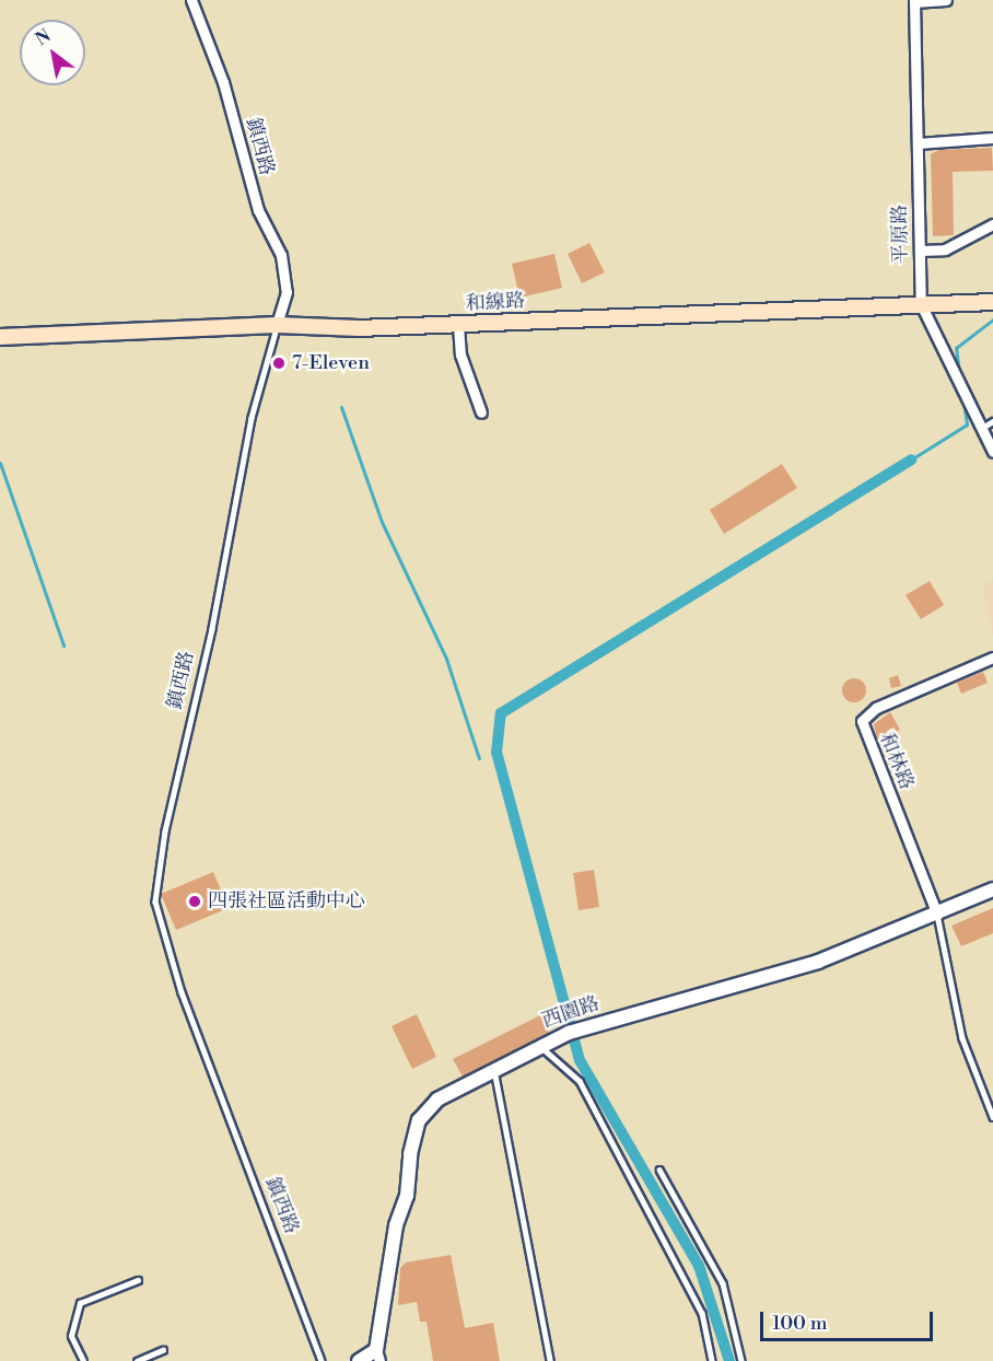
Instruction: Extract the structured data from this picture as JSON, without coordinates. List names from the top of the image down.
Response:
{
  "streets": {
    "main road": ["和線路"],
    "street": [
      "鎮西路",
      "平原路",
      "和林路",
      "西園路"
    ]
  },
  "crossings": [
    ["鎮西路", "和線路"],
    ["平原路", "和線路"],
    ["和林路", "西園路"]
  ],
  "places": ["7-Eleven", "四張社區活動中心"],
  "scale_bar": "100 m",
  "north": "top left"
}
